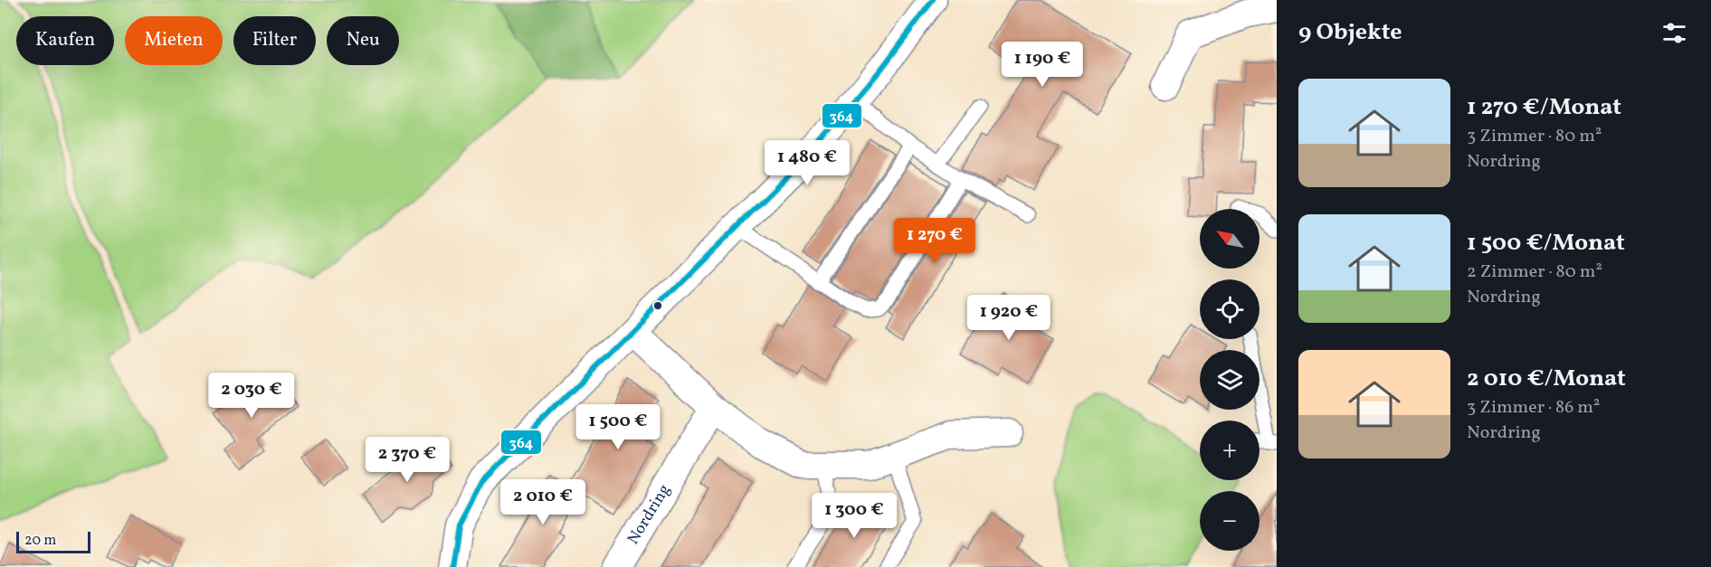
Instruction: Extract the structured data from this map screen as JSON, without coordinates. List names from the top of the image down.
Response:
{
  "streets": {
    "street": ["Nordring"]
  },
  "lines": ["transit line 364"],
  "scale_bar": "20 m",
  "north": "top left",
  "page": {
    "heading": "9 Objekte",
    "chip": [
      "Kaufen",
      "Mieten",
      "Filter",
      "Neu"
    ],
    "price": [
      "1 190 €",
      "1 480 €",
      "1 270 €",
      "1 920 €",
      "2 030 €",
      "1 500 €",
      "2 370 €",
      "2 010 €",
      "1 300 €"
    ],
    "list": [
      {
        "name": "1 270 €/Monat",
        "note": "3 Zimmer · 80 m² · Nordring"
      },
      {
        "name": "1 500 €/Monat",
        "note": "2 Zimmer · 80 m² · Nordring"
      },
      {
        "name": "2 010 €/Monat",
        "note": "3 Zimmer · 86 m² · Nordring"
      }
    ],
    "map_buttons": ["+", "−"],
    "scale": "20 m"
  }
}
